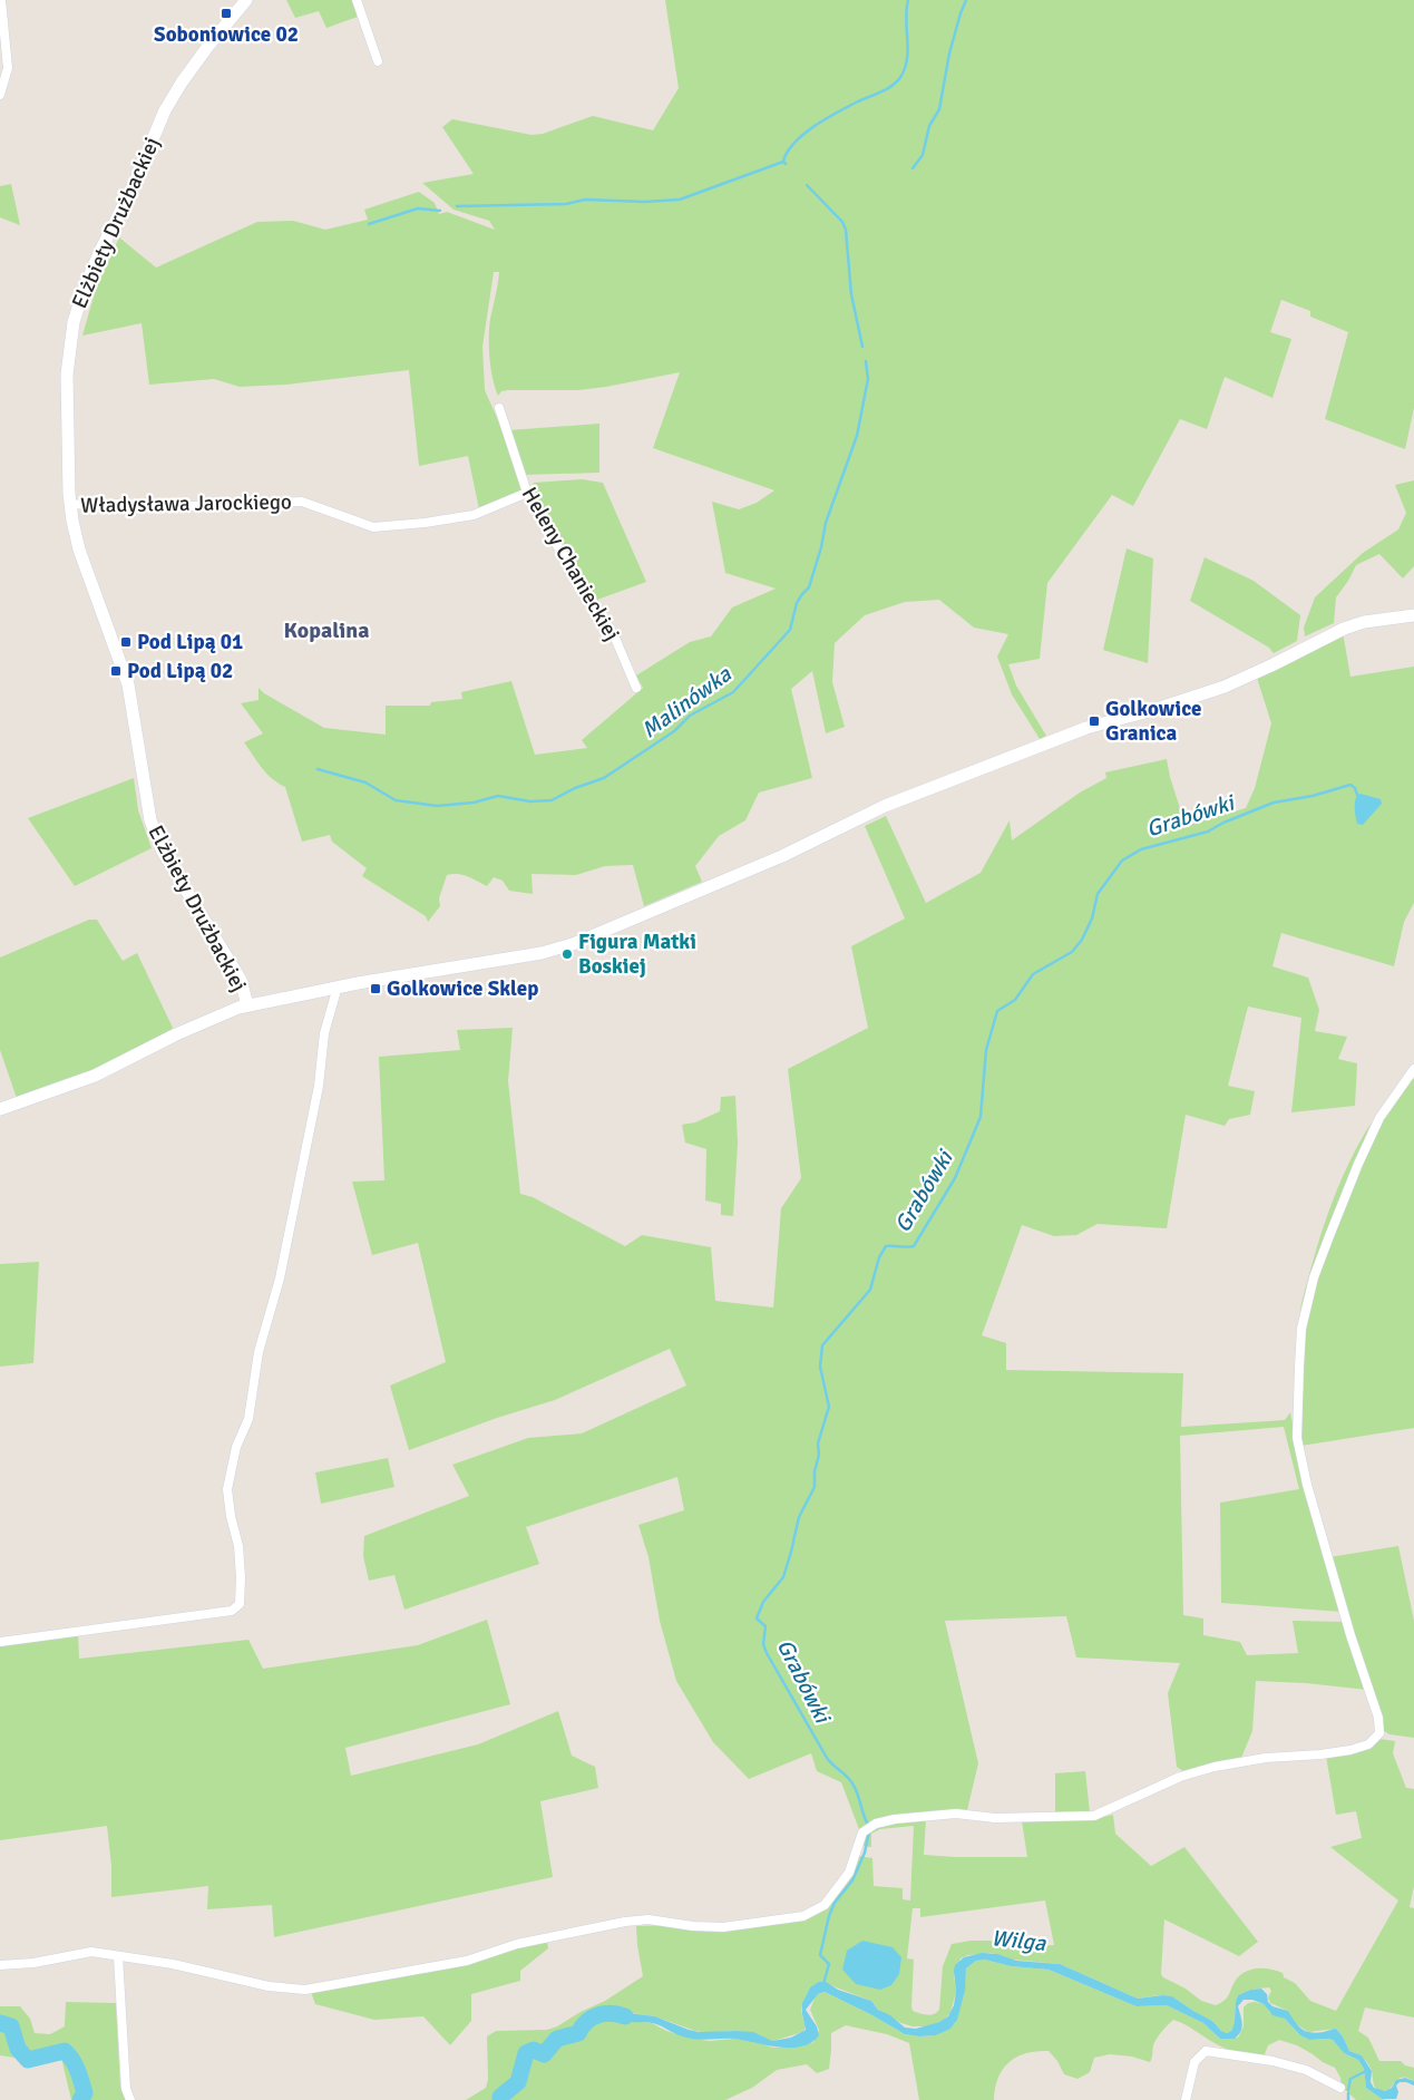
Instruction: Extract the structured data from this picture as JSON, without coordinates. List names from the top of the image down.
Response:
{
  "streets": {
    "street": ["Elżbiety Drużbackiej", "Władysława Jarockiego", "Heleny Chanieckiej"]
  },
  "crossings": [
    ["Elżbiety Drużbackiej", "Władysława Jarockiego"],
    ["Władysława Jarockiego", "Heleny Chanieckiej"]
  ],
  "districts": ["Kopalina"],
  "water": ["Malinówka", "Grabówki", "Wilga"],
  "places": {
    "transit": [
      "Soboniowice 02",
      "Pod Lipą 01",
      "Pod Lipą 02",
      "Golkowice Granica",
      "Golkowice Sklep"
    ],
    "other": ["Figura Matki Boskiej"]
  }
}
